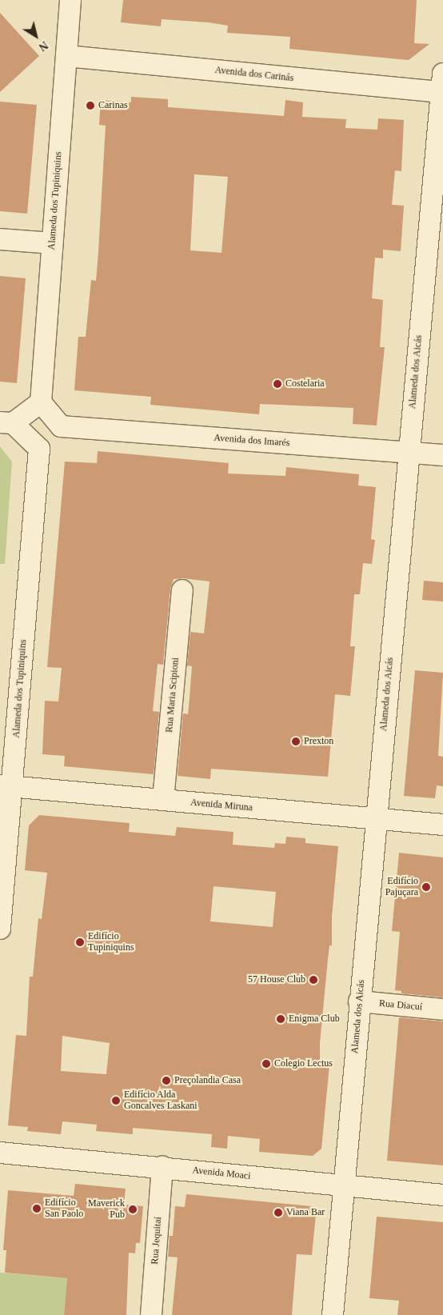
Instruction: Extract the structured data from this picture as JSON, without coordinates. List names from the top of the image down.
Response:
{
  "streets": {
    "street": [
      "Avenida dos Carinás",
      "Alameda dos Tupiniquins",
      "Alameda dos Aicás",
      "Avenida dos Imarés",
      "Rua Maria Scipioni",
      "Avenida Miruna",
      "Rua Diacuí",
      "Avenida Moaci",
      "Rua Jequitaí"
    ]
  },
  "crossings": [
    ["Avenida dos Carinás", "Alameda dos Tupiniquins"],
    ["Avenida dos Carinás", "Alameda dos Aicás"],
    ["Alameda dos Tupiniquins", "Avenida Miruna"],
    ["Alameda dos Aicás", "Avenida dos Imarés"],
    ["Alameda dos Aicás", "Avenida Miruna"],
    ["Alameda dos Aicás", "Rua Diacuí"],
    ["Alameda dos Aicás", "Avenida Moaci"],
    ["Rua Maria Scipioni", "Avenida Miruna"],
    ["Avenida Moaci", "Rua Jequitaí"]
  ],
  "places": [
    "Carinas",
    "Costelaria",
    "Prexton",
    "Edifício Pajuçara",
    "Edifício Tupiniquins",
    "57 House Club",
    "Enigma Club",
    "Colegio Lectus",
    "Preçolandia Casa",
    "Edifício Alda Goncalves Laskani",
    "Edifício San Paolo",
    "Maverick Pub",
    "Viana Bar"
  ],
  "north": "bottom right"
}
